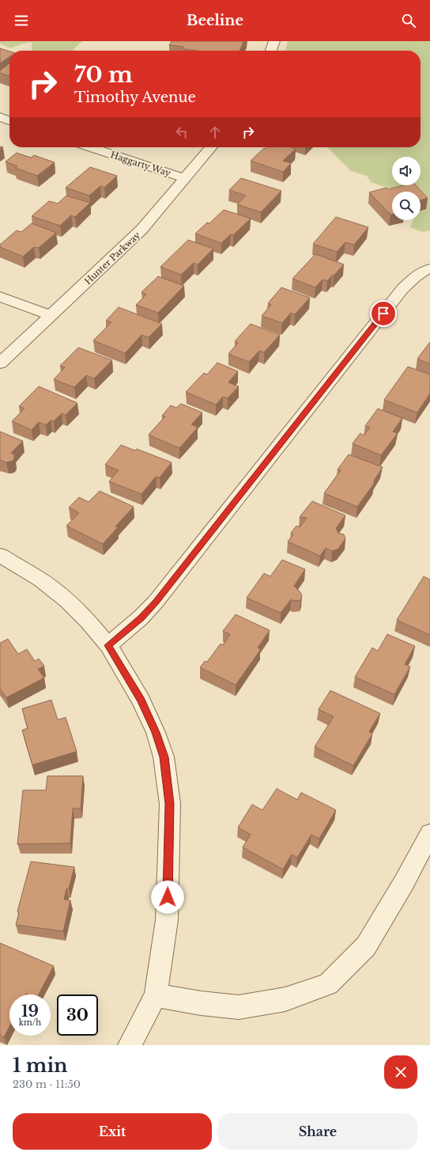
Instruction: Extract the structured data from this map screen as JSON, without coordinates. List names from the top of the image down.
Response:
{
  "streets": {
    "street": ["Haggarty Way", "Hunter Parkway"]
  },
  "crossings": [
    ["Haggarty Way", "Hunter Parkway"]
  ],
  "page": {
    "header": "Beeline",
    "turn": ["70 m", "Timothy Avenue"],
    "speed": "19 km/h",
    "limit": "30",
    "heading": ["1 min", "230 m · 11:50"],
    "buttons": ["Exit", "Share"]
  }
}
